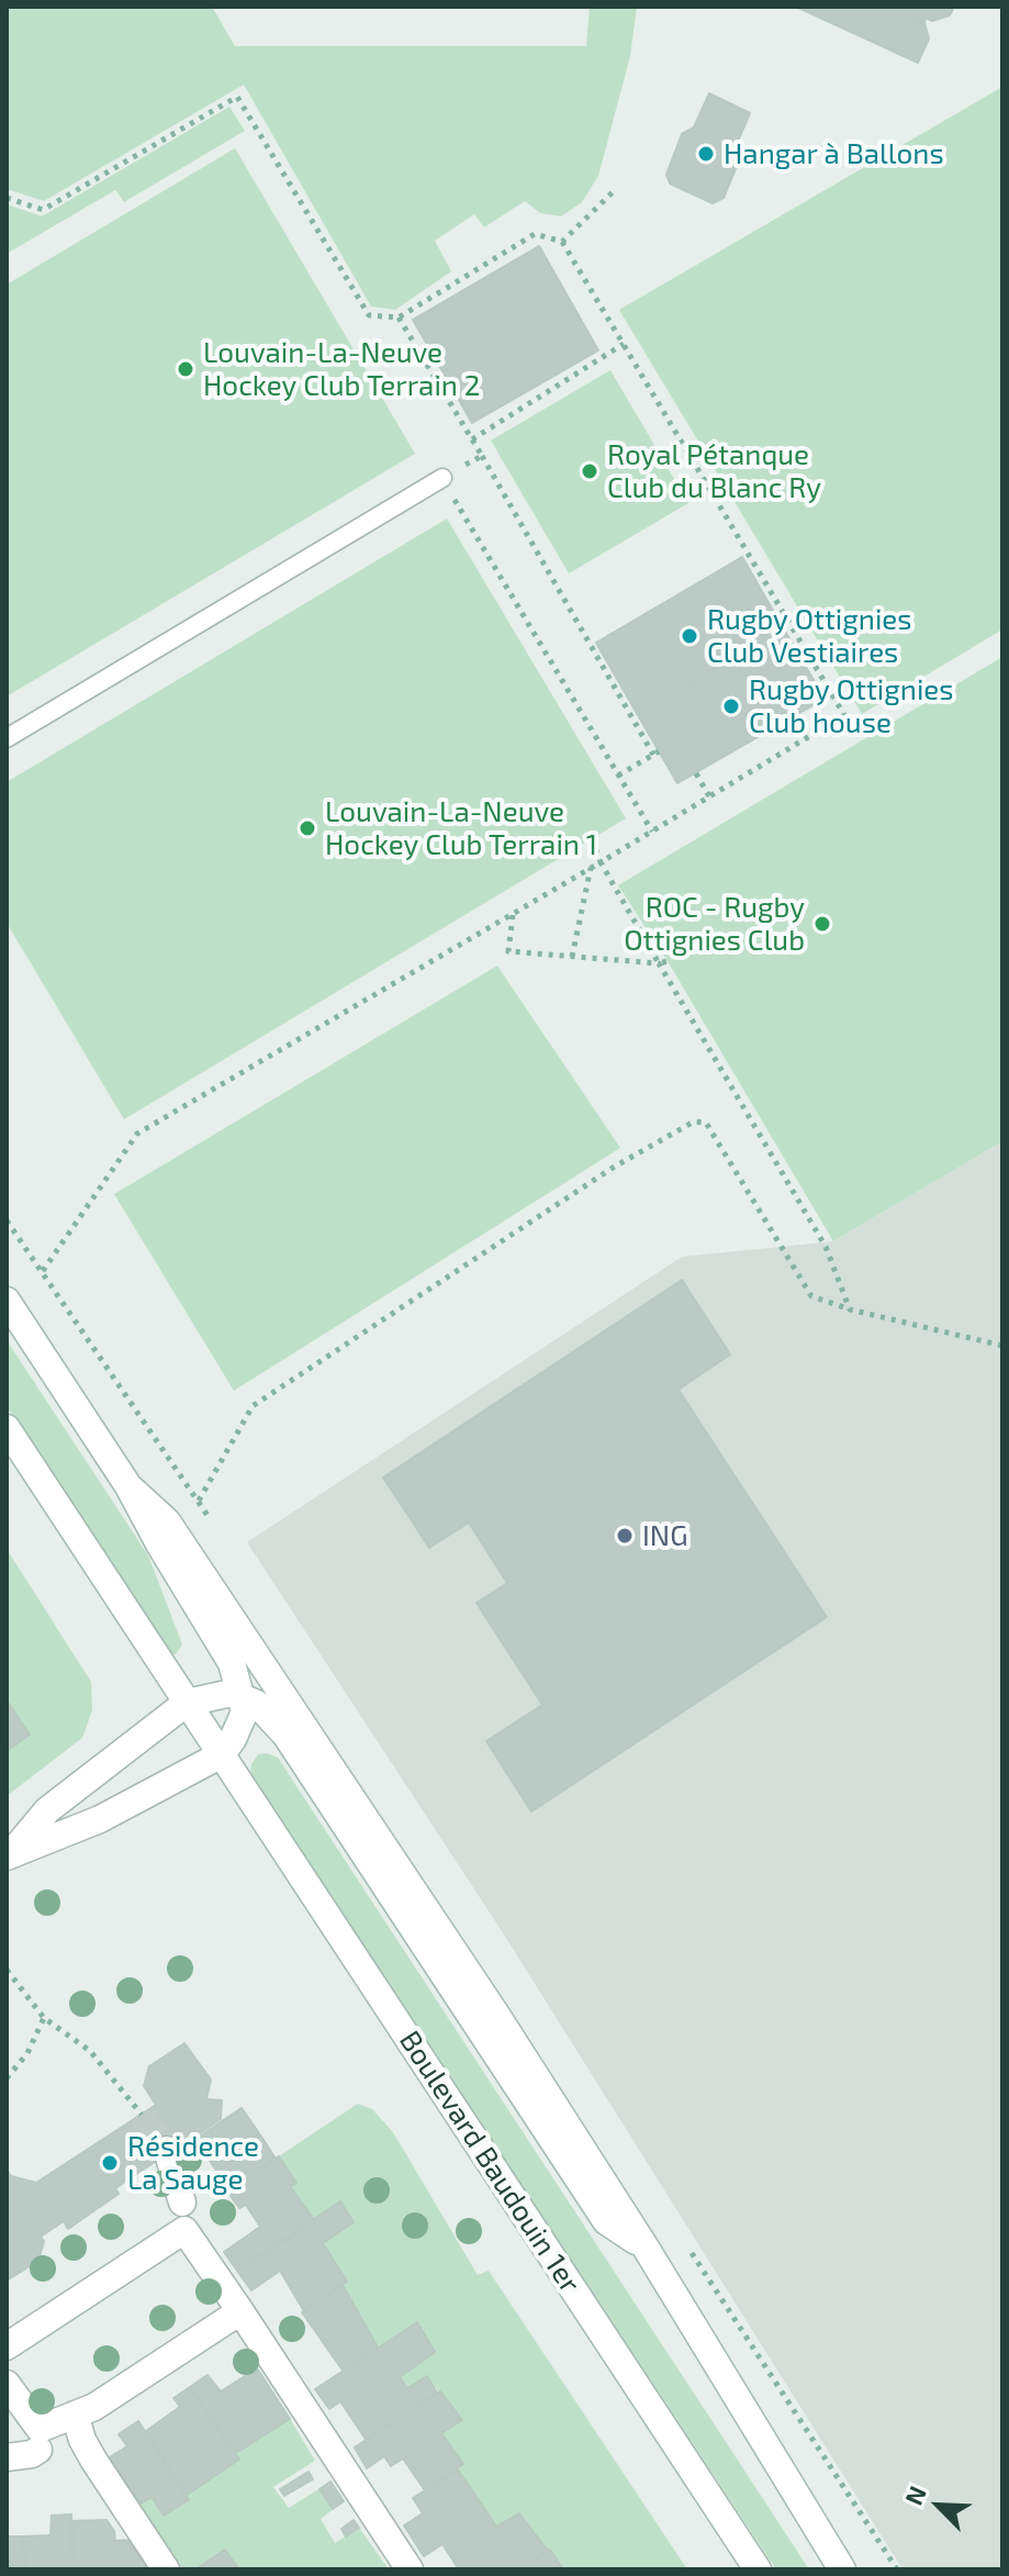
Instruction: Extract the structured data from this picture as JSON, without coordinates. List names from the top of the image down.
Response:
{
  "streets": {
    "main road": ["Boulevard Baudouin 1er"]
  },
  "places": [
    "Hangar à Ballons",
    "Louvain-La-Neuve Hockey Club Terrain 2",
    "Royal Pétanque Club du Blanc Ry",
    "Rugby Ottignies Club Vestiaires",
    "Rugby Ottignies Club house",
    "Louvain-La-Neuve Hockey Club Terrain 1",
    "ROC - Rugby Ottignies Club",
    "ING",
    "Résidence La Sauge"
  ],
  "north": "top left"
}
